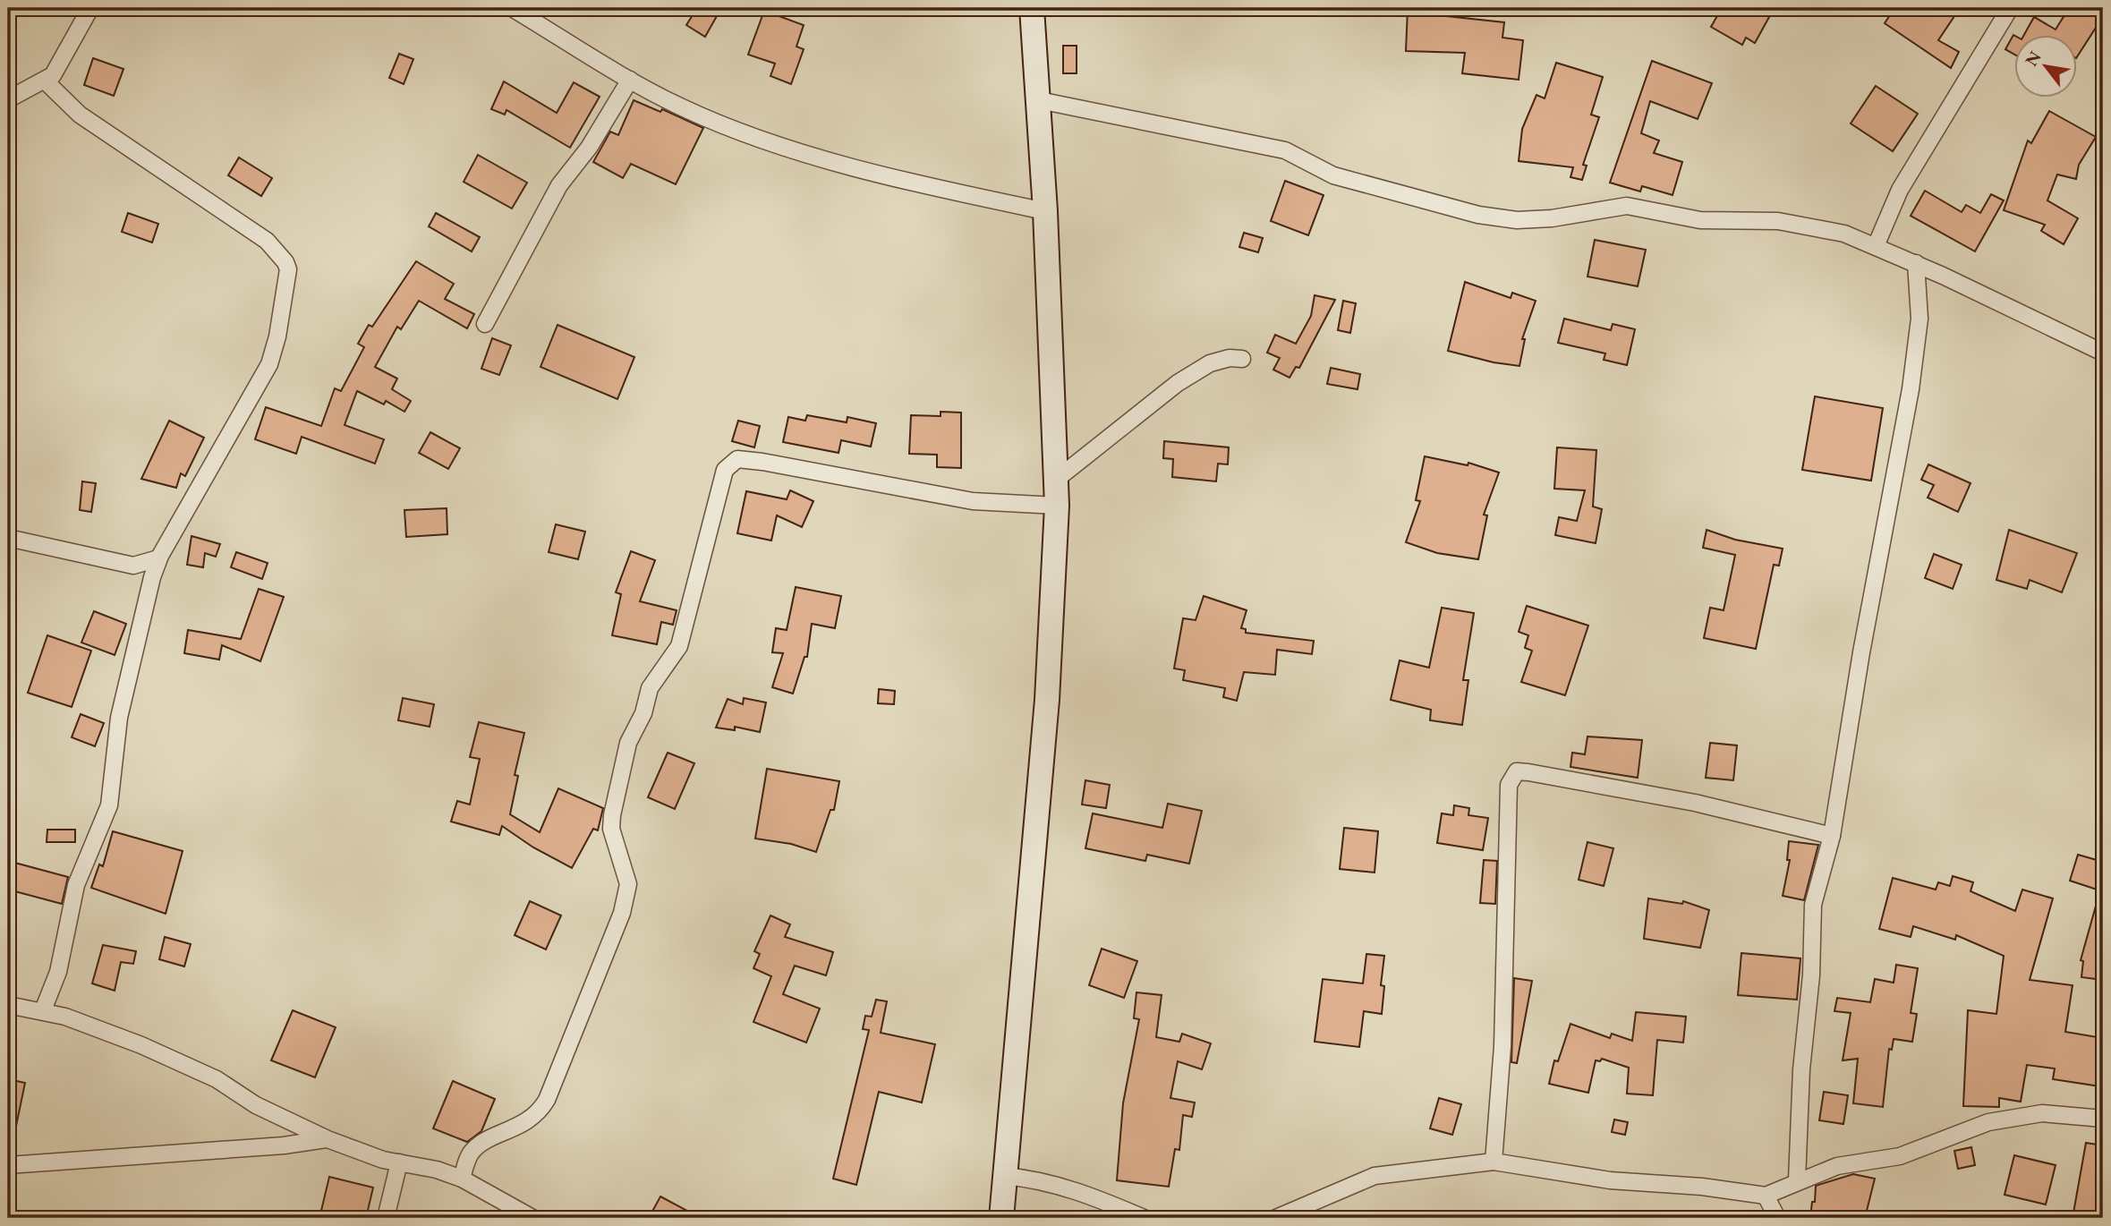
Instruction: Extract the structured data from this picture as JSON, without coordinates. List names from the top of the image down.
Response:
{
  "north": "top left"
}
